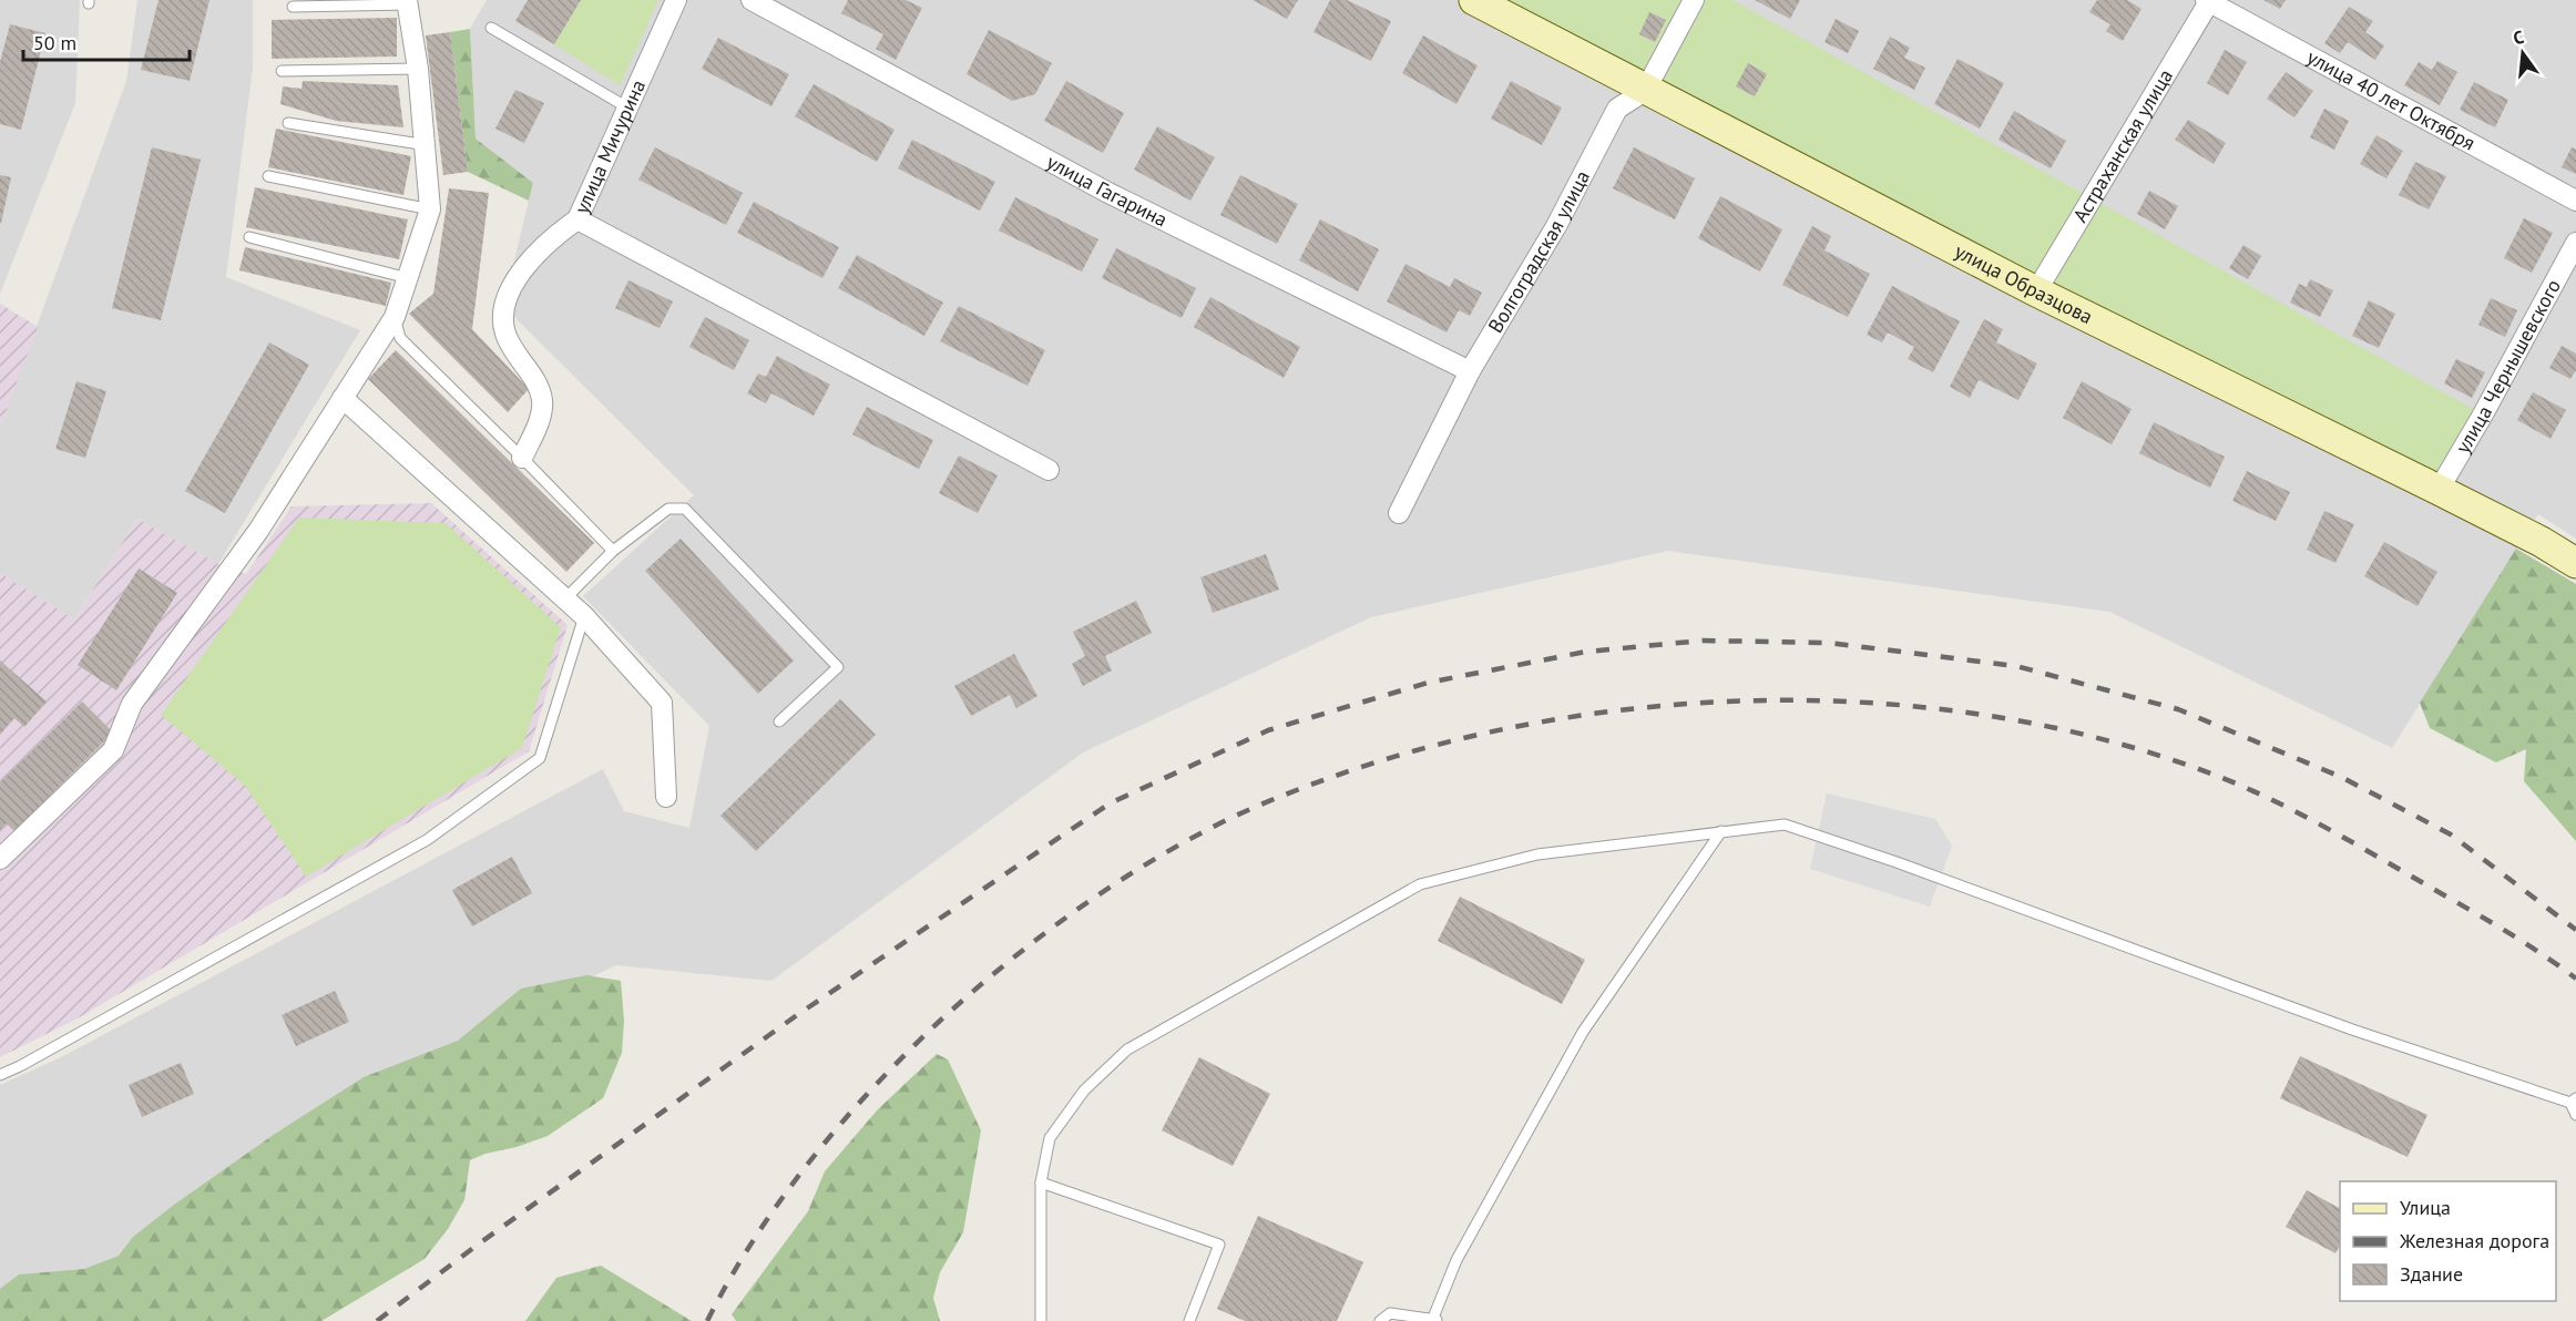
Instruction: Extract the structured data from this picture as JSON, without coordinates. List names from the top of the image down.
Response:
{
  "streets": {
    "street": [
      "улица 40 лет Октября",
      "улица Мичурина",
      "Астраханская улица",
      "улица Гагарина",
      "Волгоградская улица",
      "улица Образцова",
      "улица Чернышевского"
    ]
  },
  "crossings": [
    ["улица 40 лет Октября", "Астраханская улица"],
    ["Астраханская улица", "улица Образцова"],
    ["улица Гагарина", "Волгоградская улица"],
    ["Волгоградская улица", "улица Образцова"],
    ["улица Образцова", "улица Чернышевского"]
  ],
  "legend": ["Улица", "Железная дорога", "Здание"],
  "scale_bar": "50 m",
  "north": "top"
}
